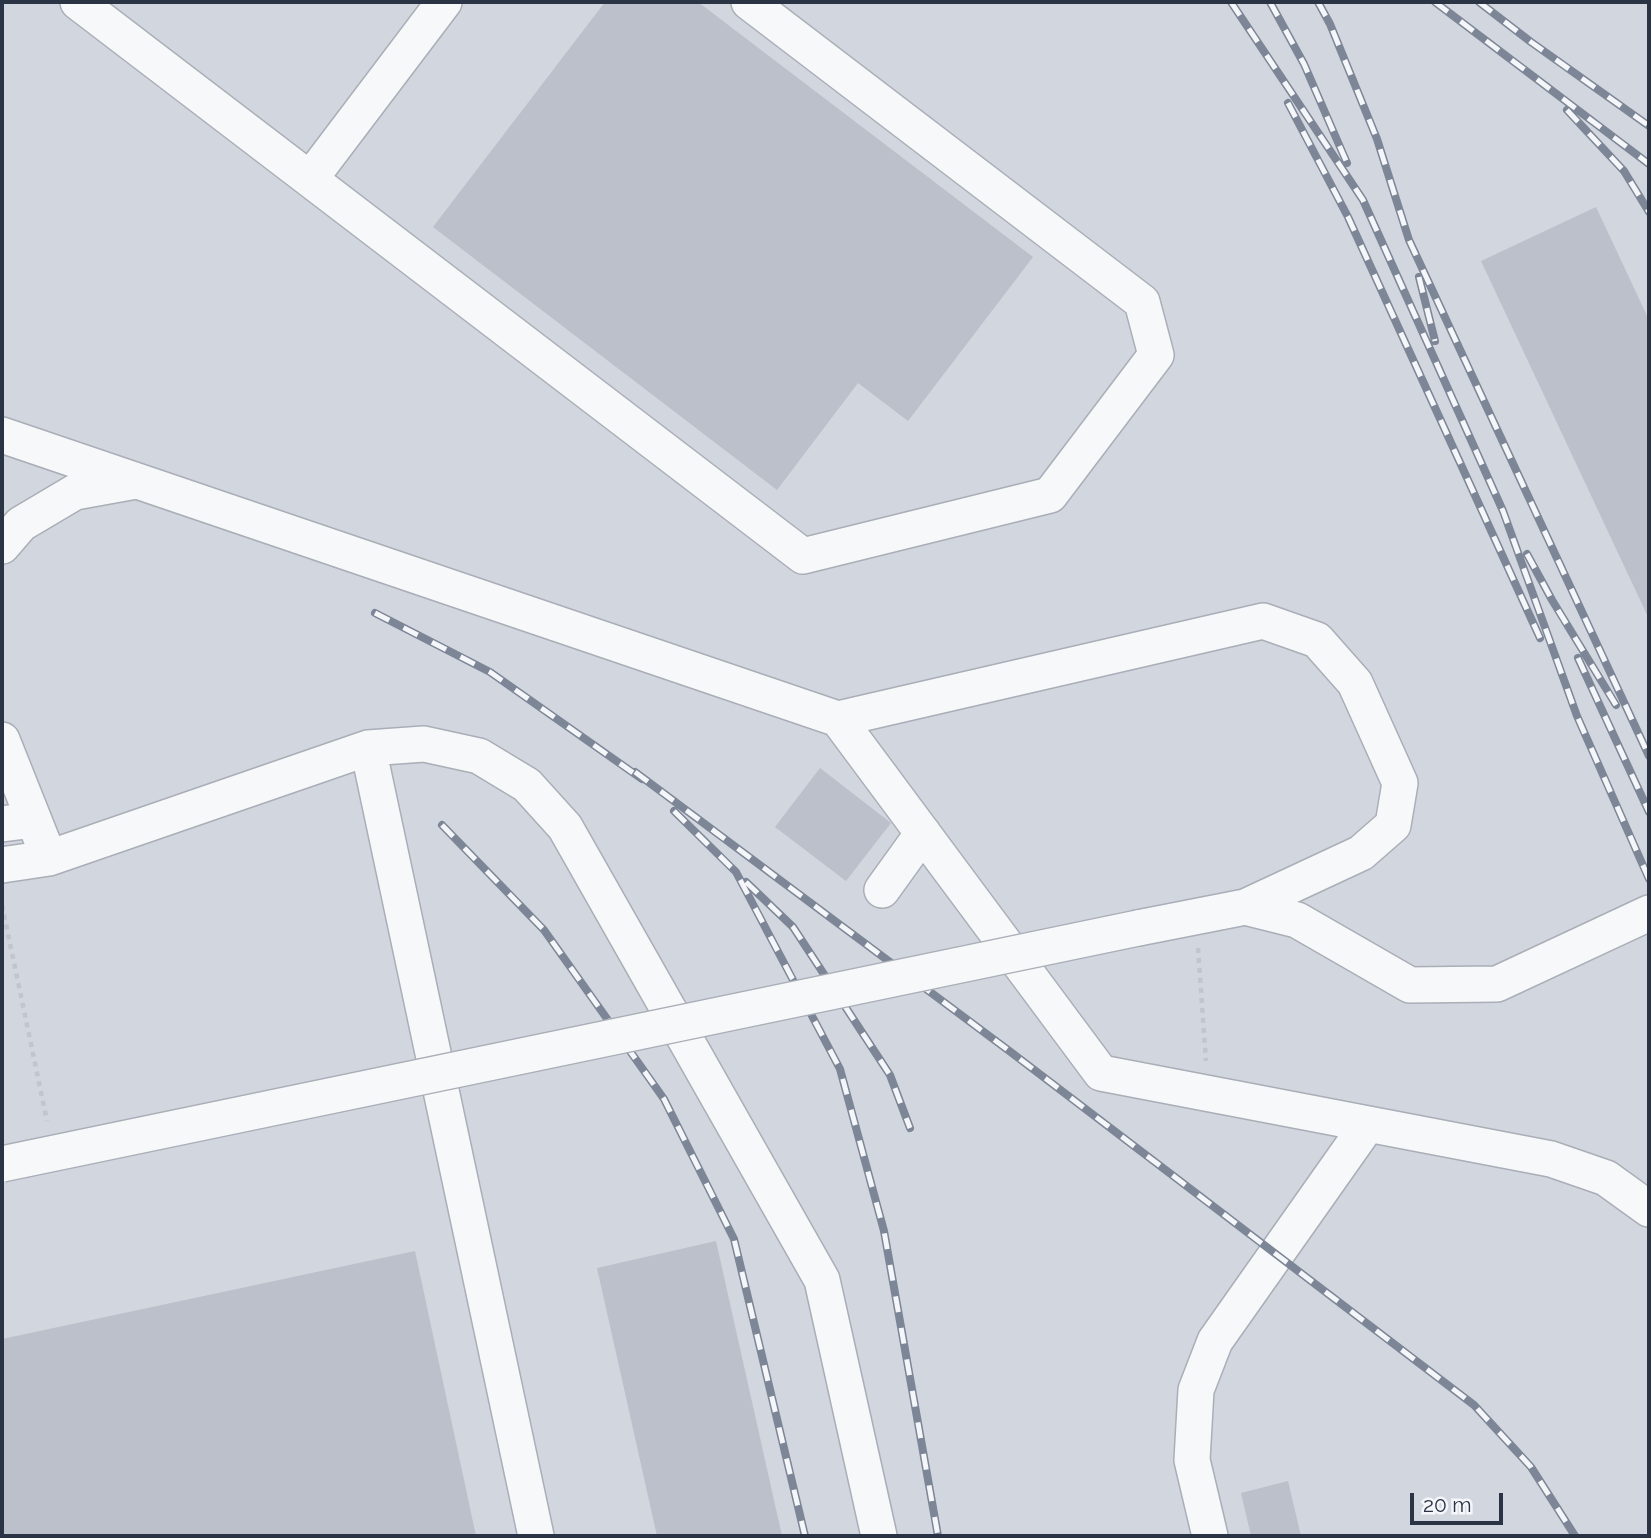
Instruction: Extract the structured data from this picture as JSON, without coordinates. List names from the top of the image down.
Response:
{
  "scale_bar": "20 m"
}
